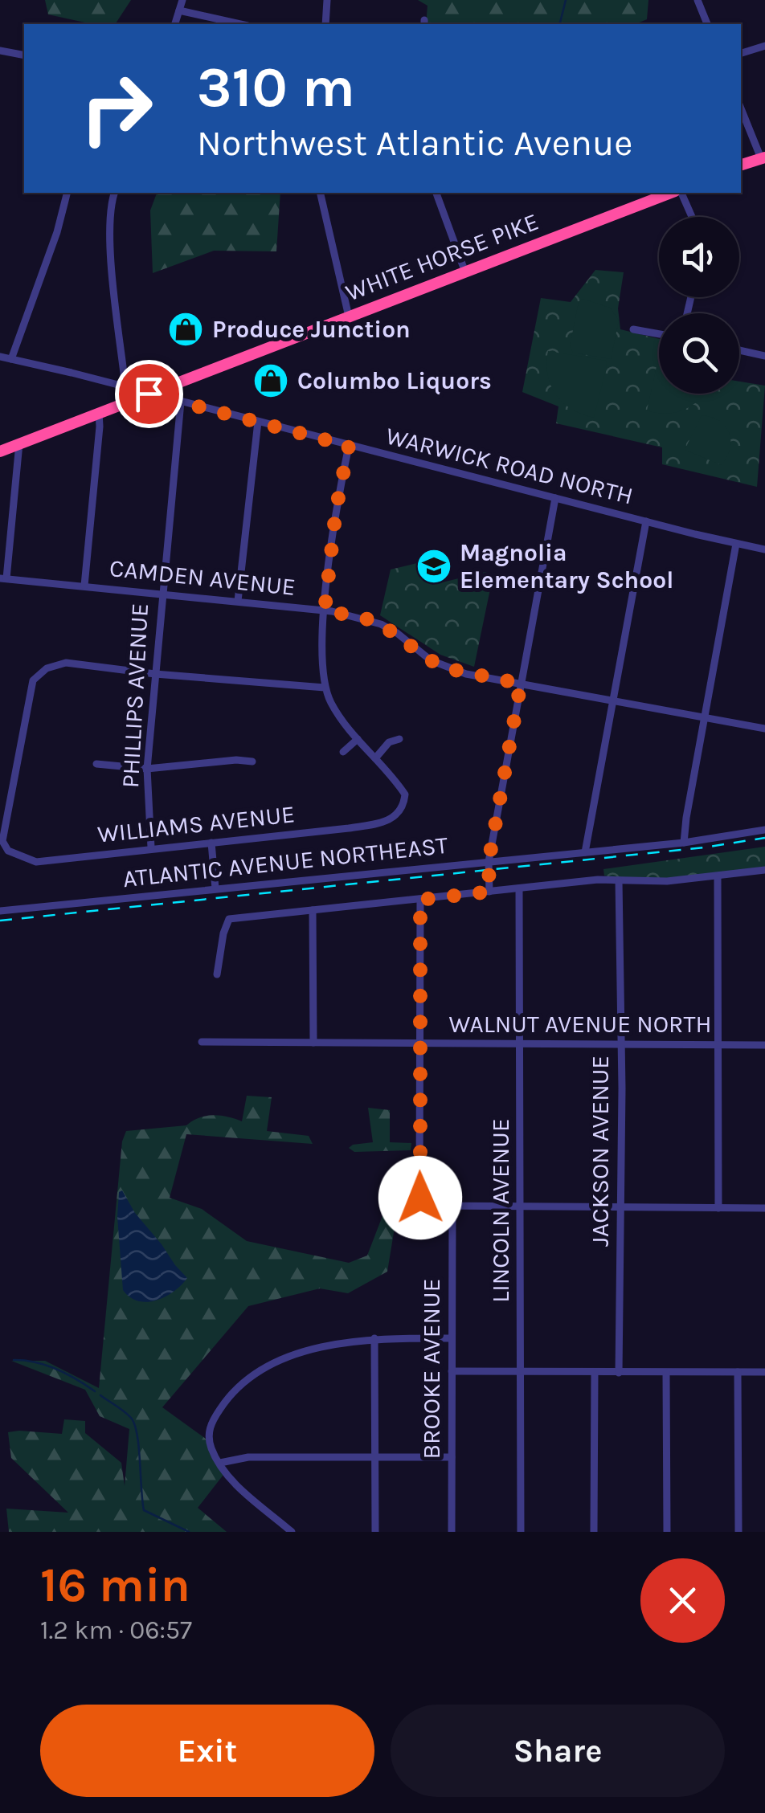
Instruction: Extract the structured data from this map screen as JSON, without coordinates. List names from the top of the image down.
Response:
{
  "streets": {
    "highway": ["WHITE HORSE PIKE"],
    "street": [
      "WARWICK ROAD NORTH",
      "CAMDEN AVENUE",
      "PHILLIPS AVENUE",
      "WILLIAMS AVENUE",
      "ATLANTIC AVENUE NORTHEAST",
      "WALNUT AVENUE NORTH",
      "JACKSON AVENUE",
      "LINCOLN AVENUE",
      "BROOKE AVENUE"
    ]
  },
  "crossings": [
    ["WHITE HORSE PIKE", "WARWICK ROAD NORTH"],
    ["WARWICK ROAD NORTH", "PHILLIPS AVENUE"],
    ["CAMDEN AVENUE", "PHILLIPS AVENUE"],
    ["PHILLIPS AVENUE", "WILLIAMS AVENUE"],
    ["WALNUT AVENUE NORTH", "JACKSON AVENUE"],
    ["WALNUT AVENUE NORTH", "LINCOLN AVENUE"]
  ],
  "places": {
    "shop": ["Produce Junction", "Columbo Liquors"],
    "school or university": ["Magnolia Elementary School"]
  },
  "page": {
    "turn": ["310 m", "Northwest Atlantic Avenue"],
    "heading": ["16 min", "1.2 km · 06:57"],
    "buttons": ["Exit", "Share"]
  }
}
